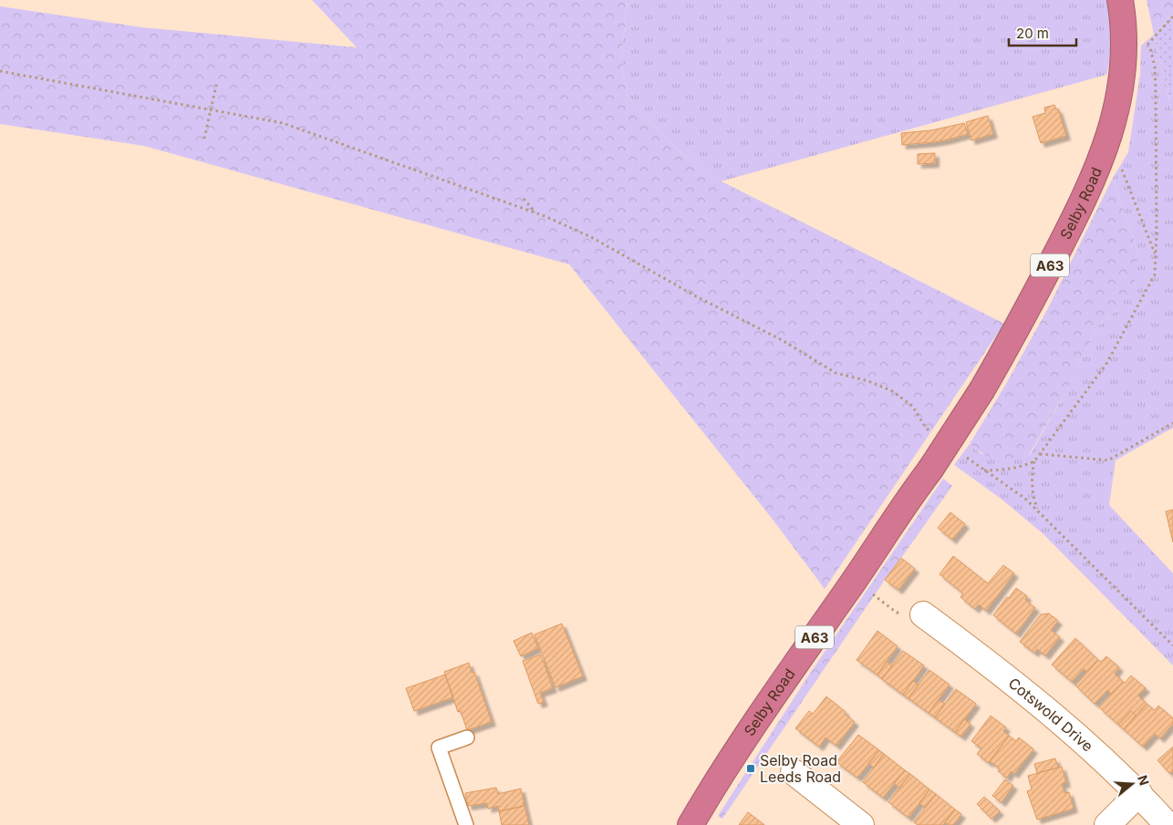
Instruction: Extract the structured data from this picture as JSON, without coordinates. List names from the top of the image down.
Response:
{
  "streets": {
    "highway": ["Selby Road", "A63"],
    "street": ["Cotswold Drive"]
  },
  "places": {
    "transit": ["Selby Road Leeds Road"]
  },
  "scale_bar": "20 m",
  "north": "right"
}
